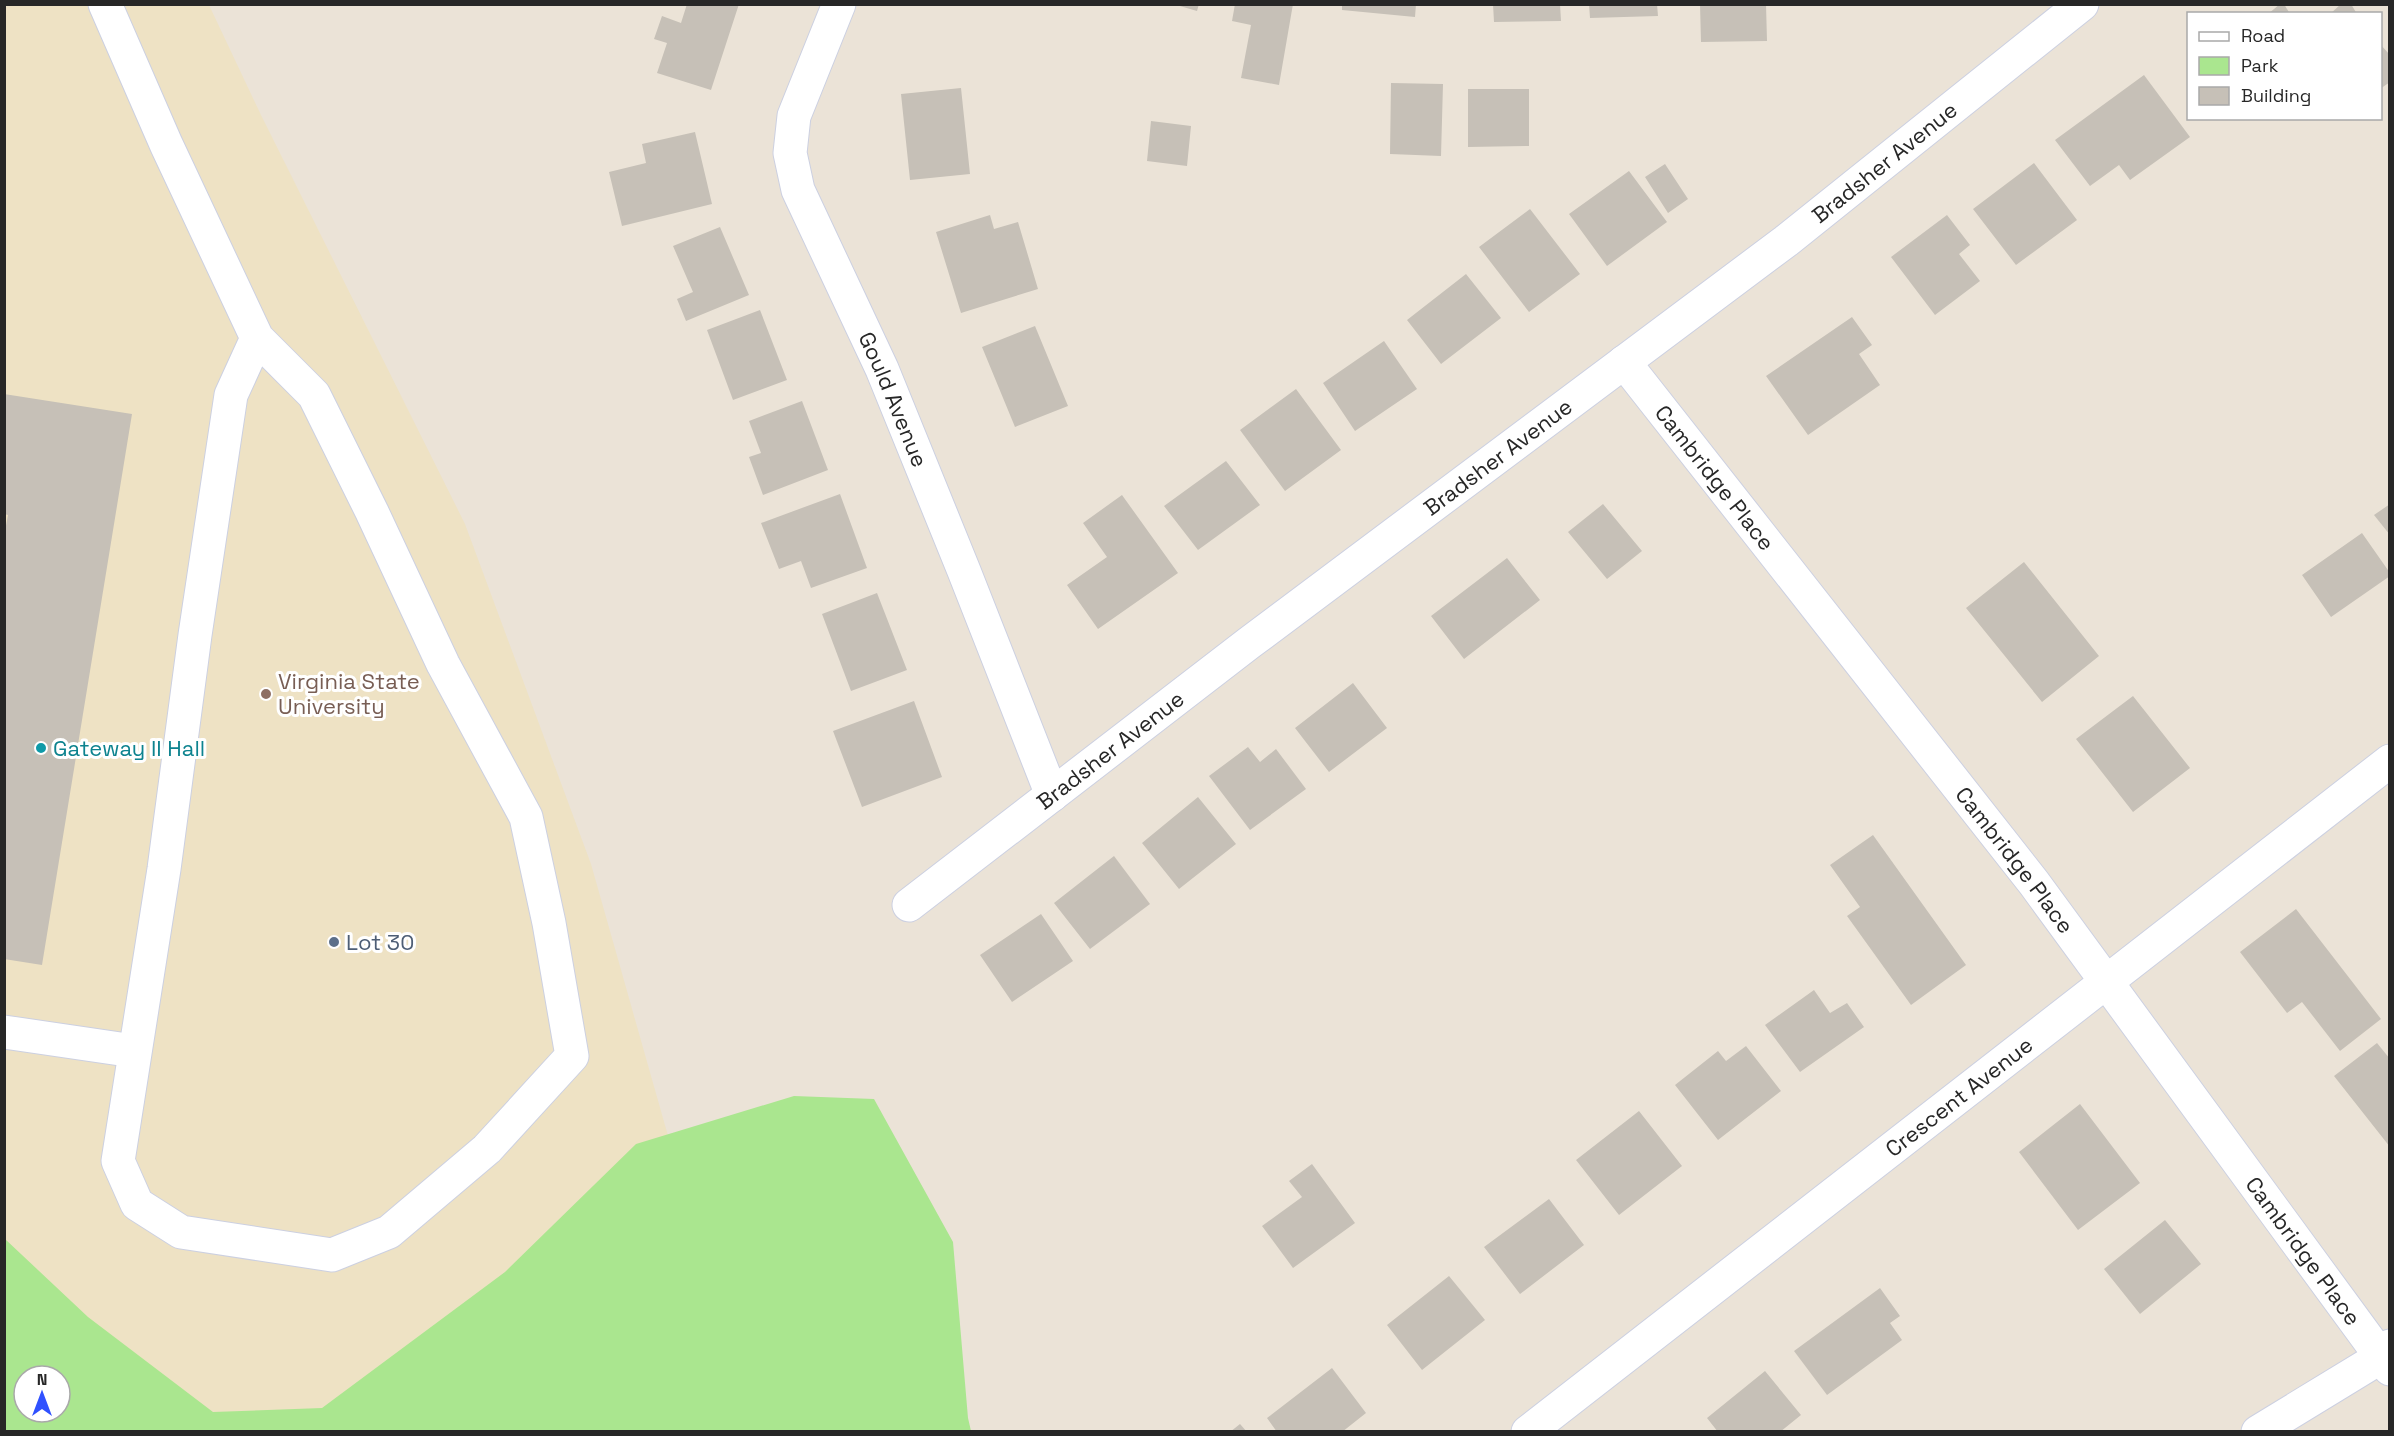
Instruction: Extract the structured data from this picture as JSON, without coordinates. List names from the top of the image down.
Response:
{
  "streets": {
    "street": [
      "Bradsher Avenue",
      "Gould Avenue",
      "Cambridge Place",
      "Crescent Avenue"
    ]
  },
  "crossings": [
    ["Bradsher Avenue", "Gould Avenue"],
    ["Bradsher Avenue", "Cambridge Place"],
    ["Cambridge Place", "Crescent Avenue"]
  ],
  "places": ["Virginia State University", "Gateway II Hall", "Lot 30"],
  "legend": ["Road", "Park", "Building"],
  "north": "top"
}
